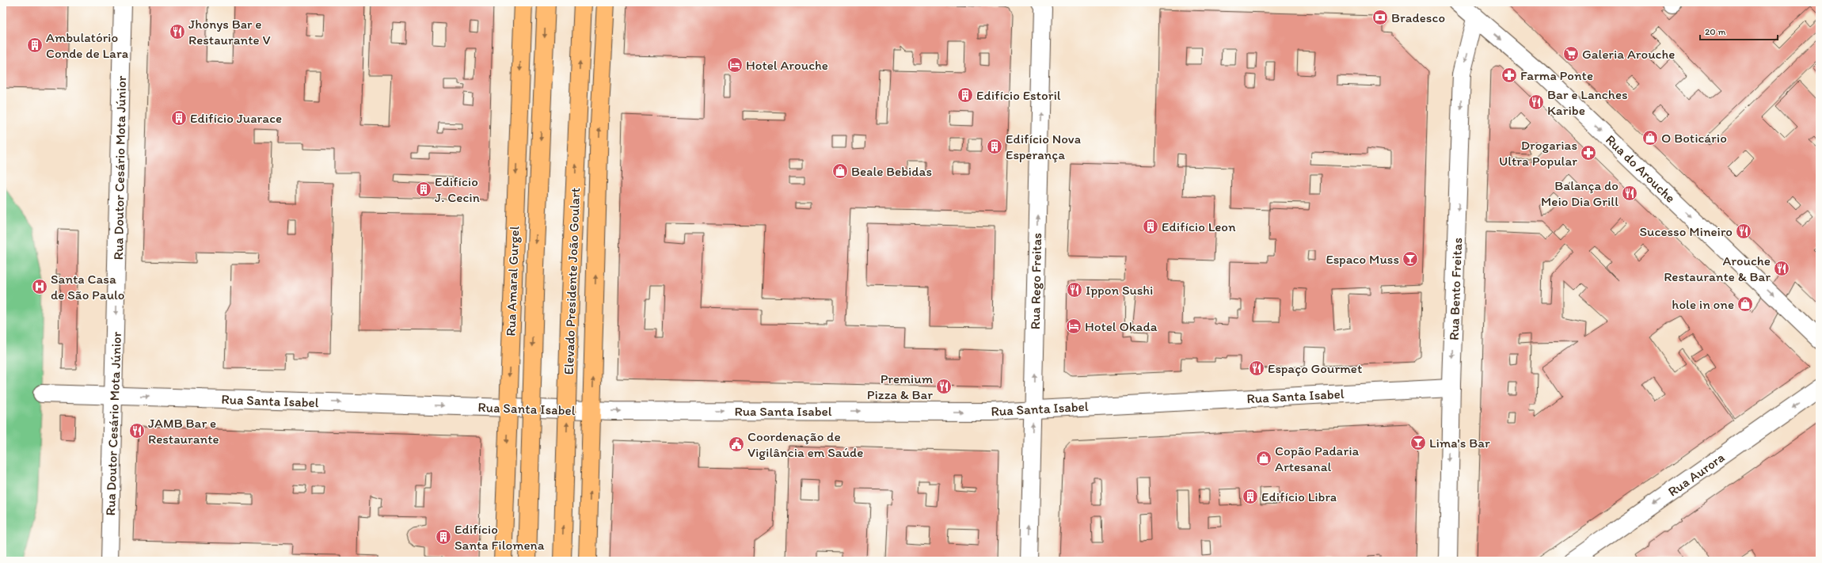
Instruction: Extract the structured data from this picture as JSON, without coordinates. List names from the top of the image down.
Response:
{
  "streets": {
    "main road": ["Rua Amaral Gurgel", "Elevado Presidente João Goulart"],
    "street": [
      "Rua Doutor Cesário Mota Júnior",
      "Rua do Arouche",
      "Rua Rego Freitas",
      "Rua Bento Freitas",
      "Rua Santa Isabel",
      "Rua Aurora"
    ]
  },
  "crossings": [
    ["Rua Doutor Cesário Mota Júnior", "Rua Santa Isabel"],
    ["Rua do Arouche", "Rua Bento Freitas"],
    ["Rua Amaral Gurgel", "Rua Santa Isabel"],
    ["Rua Rego Freitas", "Rua Santa Isabel"],
    ["Rua Bento Freitas", "Rua Santa Isabel"]
  ],
  "one_way": [
    "Rua Doutor Cesário Mota Júnior",
    "Rua do Arouche",
    "Rua Rego Freitas",
    "Rua Bento Freitas",
    "Rua Santa Isabel",
    "Rua Aurora"
  ],
  "places": {
    "bank": ["Bradesco"],
    "restaurant": [
      "Jhonys Bar e Restaurante V",
      "Bar e Lanches Karibe",
      "Balança do Meio Dia Grill",
      "Sucesso Mineiro",
      "Arouche Restaurante & Bar",
      "Ippon Sushi",
      "Espaço Gourmet",
      "Premium Pizza & Bar",
      "JAMB Bar e Restaurante"
    ],
    "building": [
      "Ambulatório Conde de Lara",
      "Edifício Estoril",
      "Edifício Juarace",
      "Edifício Nova Esperança",
      "Edifício J. Cecin",
      "Edifício Leon",
      "Edifício Libra",
      "Edifício Santa Filomena"
    ],
    "supermarket": ["Galeria Arouche"],
    "hotel": ["Hotel Arouche", "Hotel Okada"],
    "pharmacy": ["Farma Ponte", "Drogarias Ultra Popular"],
    "shop": [
      "O Boticário",
      "Beale Bebidas",
      "hole in one",
      "Copão Padaria Artesanal"
    ],
    "bar": ["Espaco Muss", "Lima's Bar"],
    "hospital": ["Santa Casa de São Paulo"],
    "public building": ["Coordenação de Vigilância em Saúde"]
  },
  "scale_bar": "20 m"
}
